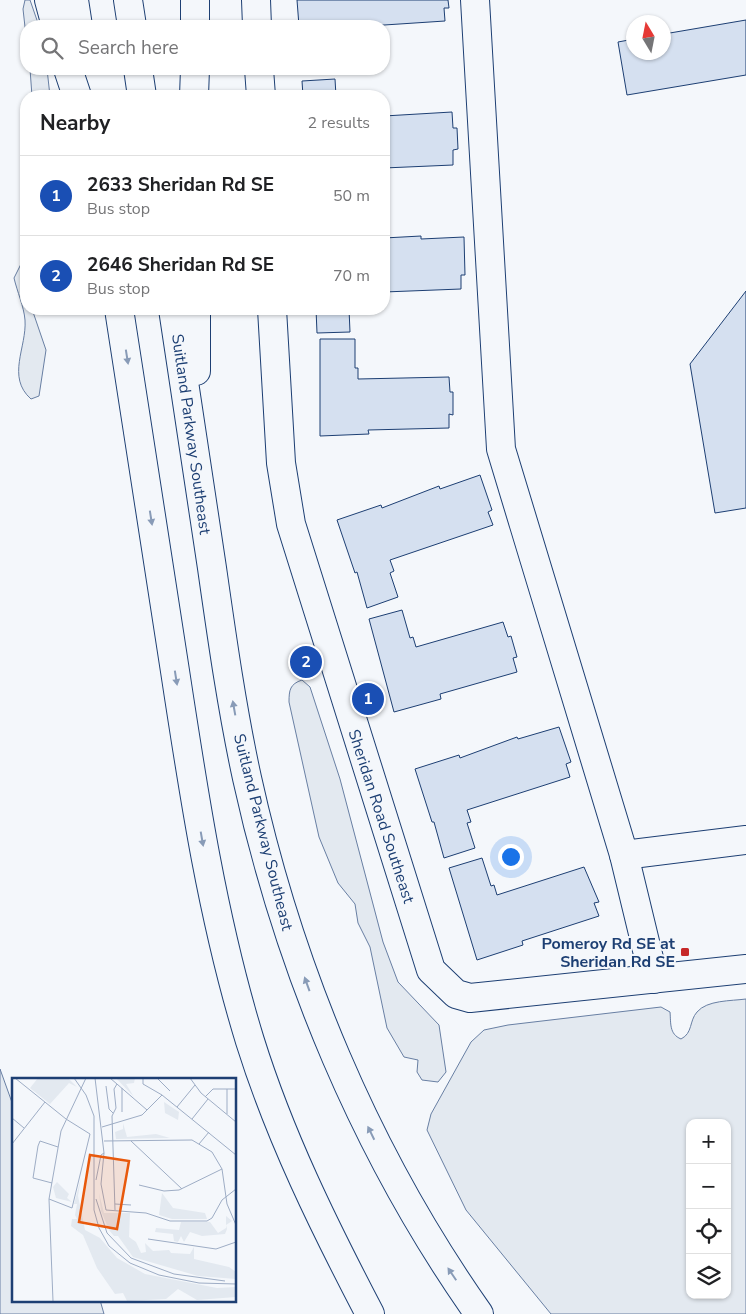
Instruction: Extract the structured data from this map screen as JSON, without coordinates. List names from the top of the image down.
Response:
{
  "streets": {
    "main road": ["Suitland Parkway Southeast", "Sheridan Road Southeast"]
  },
  "places": {
    "transit": ["Pomeroy Rd SE at Sheridan Rd SE"]
  },
  "north": "top",
  "page": {
    "search": "Search here",
    "heading": ["Nearby", "2 results"],
    "list": [
      {
        "mark": "1",
        "name": "2633 Sheridan Rd SE",
        "note": "Bus stop",
        "value": "50 m"
      },
      {
        "mark": "2",
        "name": "2646 Sheridan Rd SE",
        "note": "Bus stop",
        "value": "70 m"
      }
    ],
    "pins": ["2", "1"],
    "map_buttons": ["+", "−"]
  }
}
